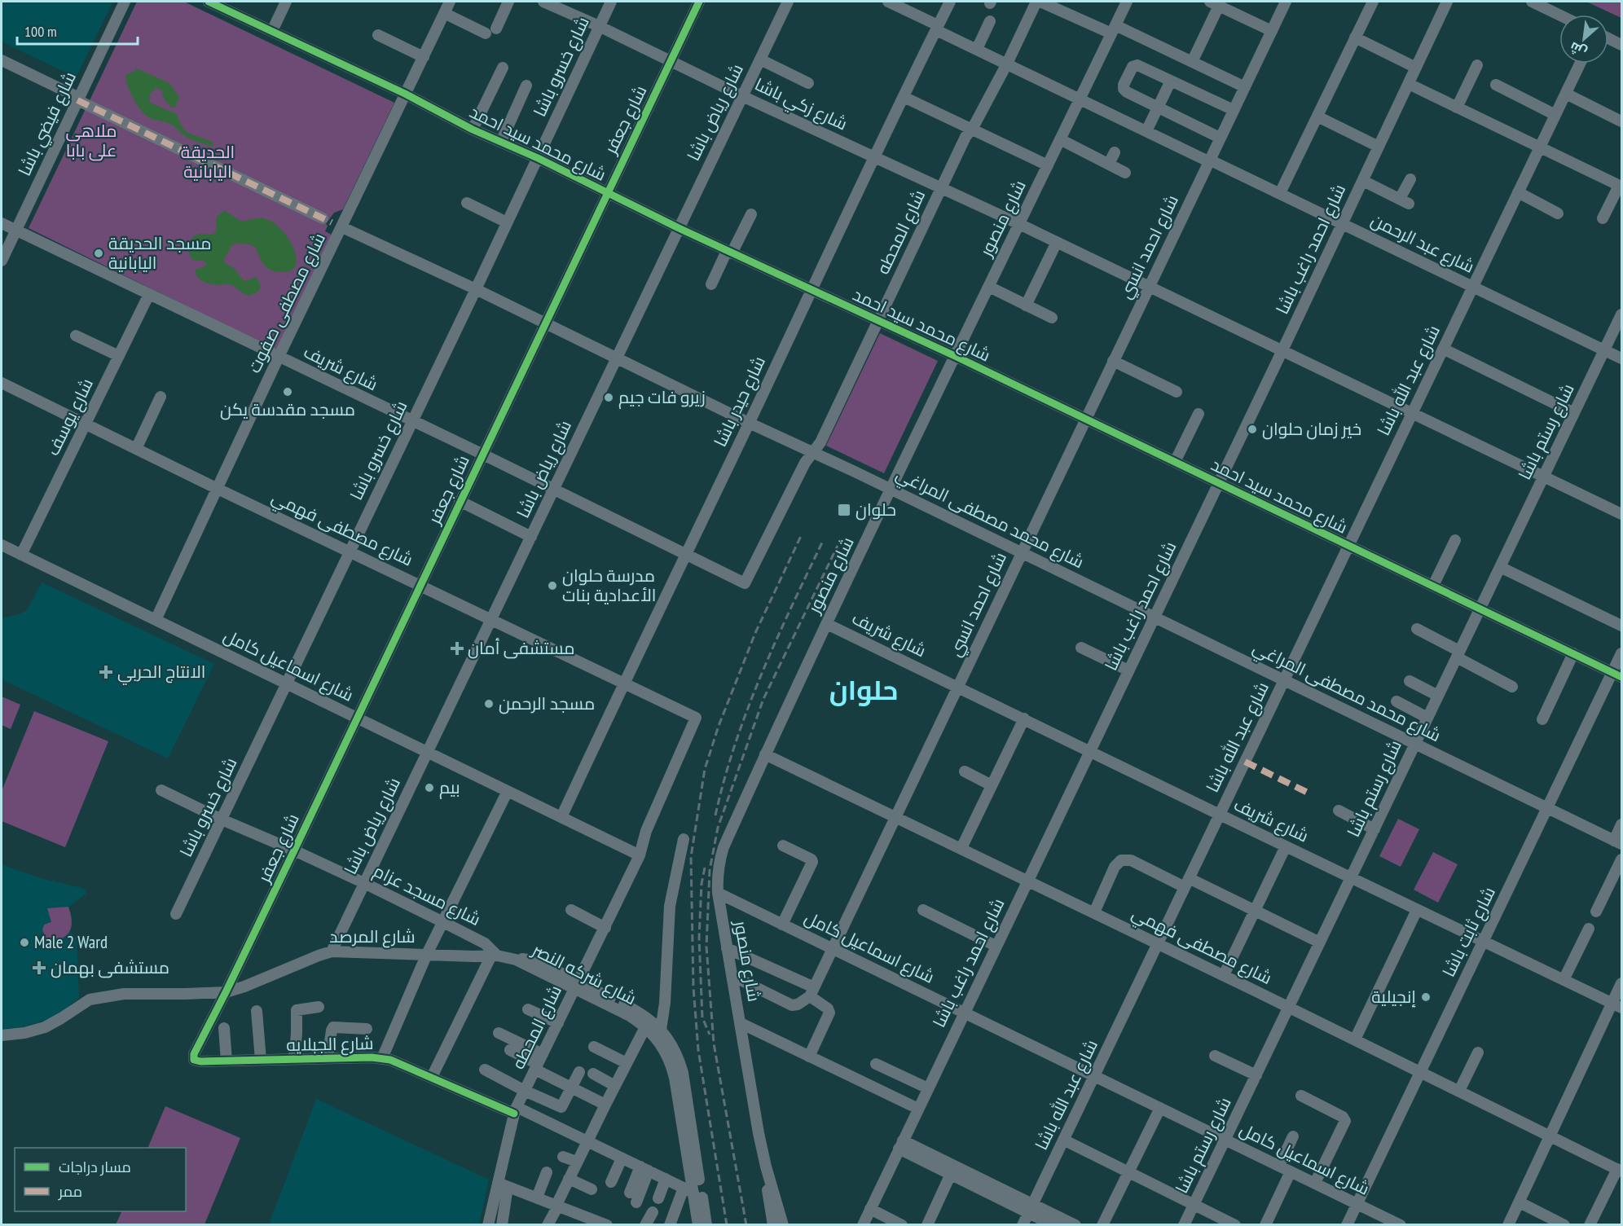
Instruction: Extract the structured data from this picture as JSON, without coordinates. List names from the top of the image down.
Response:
{
  "streets": {
    "street": [
      "شارع خسرو باشا",
      "شارع زكي باشا",
      "شارع رياض باشا",
      "شارع جعفر",
      "شارع فيضي باشا",
      "شارع محمد سيد احمد",
      "شارع منصور",
      "شارع المحطه",
      "شارع عبد الرحمن",
      "شارع احمد انسي",
      "شارع احمد راغب باشا",
      "شارع مصطفى صفوت",
      "شارع شريف",
      "شارع عبد الله باشا",
      "شارع حيدر باشا",
      "شارع يوسف",
      "شارع رستم باشا",
      "شارع محمد مصطفى المراغي",
      "شارع مصطفى فهمي",
      "شارع اسماعيل كامل",
      "شارع مسجد عزام",
      "شارع ثابت باشا",
      "شارع المرصد",
      "شارع شركه النصر",
      "شارع الجبلايه"
    ]
  },
  "crossings": [
    ["شارع خسرو باشا", "شارع زكي باشا"],
    ["شارع خسرو باشا", "شارع محمد سيد احمد"],
    ["شارع خسرو باشا", "شارع شريف"],
    ["شارع خسرو باشا", "شارع محمد مصطفى المراغي"],
    ["شارع خسرو باشا", "شارع مصطفى فهمي"],
    ["شارع خسرو باشا", "شارع اسماعيل كامل"],
    ["شارع خسرو باشا", "شارع مسجد عزام"],
    ["شارع زكي باشا", "شارع رياض باشا"],
    ["شارع زكي باشا", "شارع جعفر"],
    ["شارع زكي باشا", "شارع منصور"],
    ["شارع زكي باشا", "شارع المحطه"],
    ["شارع زكي باشا", "شارع احمد انسي"],
    ["شارع زكي باشا", "شارع احمد راغب باشا"],
    ["شارع زكي باشا", "شارع عبد الله باشا"],
    ["شارع زكي باشا", "شارع حيدر باشا"],
    ["شارع زكي باشا", "شارع رستم باشا"],
    ["شارع رياض باشا", "شارع محمد سيد احمد"],
    ["شارع رياض باشا", "شارع شريف"],
    ["شارع رياض باشا", "شارع محمد مصطفى المراغي"],
    ["شارع رياض باشا", "شارع مصطفى فهمي"],
    ["شارع رياض باشا", "شارع اسماعيل كامل"],
    ["شارع رياض باشا", "شارع مسجد عزام"],
    ["شارع رياض باشا", "شارع المرصد"],
    ["شارع جعفر", "شارع محمد سيد احمد"],
    ["شارع جعفر", "شارع شريف"],
    ["شارع جعفر", "شارع محمد مصطفى المراغي"],
    ["شارع جعفر", "شارع مصطفى فهمي"],
    ["شارع جعفر", "شارع اسماعيل كامل"],
    ["شارع جعفر", "شارع مسجد عزام"],
    ["شارع جعفر", "شارع المرصد"],
    ["شارع جعفر", "شارع الجبلايه"],
    ["شارع فيضي باشا", "شارع شريف"],
    ["شارع فيضي باشا", "شارع محمد مصطفى المراغي"],
    ["شارع محمد سيد احمد", "شارع منصور"],
    ["شارع محمد سيد احمد", "شارع المحطه"],
    ["شارع محمد سيد احمد", "شارع احمد انسي"],
    ["شارع محمد سيد احمد", "شارع احمد راغب باشا"],
    ["شارع محمد سيد احمد", "شارع مصطفى صفوت"],
    ["شارع محمد سيد احمد", "شارع عبد الله باشا"],
    ["شارع محمد سيد احمد", "شارع حيدر باشا"],
    ["شارع محمد سيد احمد", "شارع رستم باشا"],
    ["شارع محمد سيد احمد", "شارع ثابت باشا"],
    ["شارع منصور", "شارع عبد الرحمن"],
    ["شارع منصور", "شارع شريف"],
    ["شارع منصور", "شارع محمد مصطفى المراغي"],
    ["شارع منصور", "شارع مصطفى فهمي"],
    ["شارع منصور", "شارع اسماعيل كامل"],
    ["شارع المحطه", "شارع عبد الرحمن"],
    ["شارع المحطه", "شارع شريف"],
    ["شارع المحطه", "شارع محمد مصطفى المراغي"],
    ["شارع المحطه", "شارع مصطفى فهمي"],
    ["شارع المحطه", "شارع اسماعيل كامل"],
    ["شارع المحطه", "شارع شركه النصر"],
    ["شارع المحطه", "شارع الجبلايه"],
    ["شارع عبد الرحمن", "شارع احمد انسي"],
    ["شارع عبد الرحمن", "شارع احمد راغب باشا"],
    ["شارع عبد الرحمن", "شارع عبد الله باشا"],
    ["شارع عبد الرحمن", "شارع حيدر باشا"],
    ["شارع عبد الرحمن", "شارع رستم باشا"],
    ["شارع احمد انسي", "شارع شريف"],
    ["شارع احمد انسي", "شارع محمد مصطفى المراغي"],
    ["شارع احمد انسي", "شارع مصطفى فهمي"],
    ["شارع احمد انسي", "شارع اسماعيل كامل"],
    ["شارع احمد راغب باشا", "شارع شريف"],
    ["شارع احمد راغب باشا", "شارع محمد مصطفى المراغي"],
    ["شارع احمد راغب باشا", "شارع مصطفى فهمي"],
    ["شارع احمد راغب باشا", "شارع اسماعيل كامل"],
    ["شارع مصطفى صفوت", "شارع شريف"],
    ["شارع مصطفى صفوت", "شارع محمد مصطفى المراغي"],
    ["شارع مصطفى صفوت", "شارع مصطفى فهمي"],
    ["شارع مصطفى صفوت", "شارع اسماعيل كامل"],
    ["شارع شريف", "شارع عبد الله باشا"],
    ["شارع شريف", "شارع حيدر باشا"],
    ["شارع شريف", "شارع يوسف"],
    ["شارع شريف", "شارع رستم باشا"],
    ["شارع شريف", "شارع ثابت باشا"],
    ["شارع عبد الله باشا", "شارع محمد مصطفى المراغي"],
    ["شارع عبد الله باشا", "شارع مصطفى فهمي"],
    ["شارع عبد الله باشا", "شارع اسماعيل كامل"],
    ["شارع حيدر باشا", "شارع محمد مصطفى المراغي"],
    ["شارع حيدر باشا", "شارع مصطفى فهمي"],
    ["شارع حيدر باشا", "شارع اسماعيل كامل"],
    ["شارع يوسف", "شارع مصطفى فهمي"],
    ["شارع يوسف", "شارع اسماعيل كامل"],
    ["شارع رستم باشا", "شارع محمد مصطفى المراغي"],
    ["شارع رستم باشا", "شارع مصطفى فهمي"],
    ["شارع رستم باشا", "شارع اسماعيل كامل"],
    ["شارع محمد مصطفى المراغي", "شارع ثابت باشا"],
    ["شارع مصطفى فهمي", "شارع ثابت باشا"],
    ["شارع اسماعيل كامل", "شارع ثابت باشا"],
    ["شارع مسجد عزام", "شارع المرصد"],
    ["شارع مسجد عزام", "شارع شركه النصر"],
    ["شارع شركه النصر", "شارع الجبلايه"]
  ],
  "districts": ["حلوان"],
  "parks": ["ملاهى على بابا", "الحديقة اليابانية"],
  "places": {
    "other": [
      "مسجد الحديقة اليابانية",
      "مسجد مقدسة يكن",
      "زيرو فات جيم",
      "خير زمان حلوان",
      "مدرسة حلوان الأعدادية بنات",
      "مسجد الرحمن",
      "بيم",
      "Male 2 Ward",
      "إنجيلية"
    ],
    "transit": ["حلوان"],
    "health": ["مستشفى أمان", "الانتاج الحربي", "مستشفى بهمان"]
  },
  "legend": ["مسار دراجات", "ممر"],
  "scale_bar": "100 m",
  "north": "bottom left"
}
